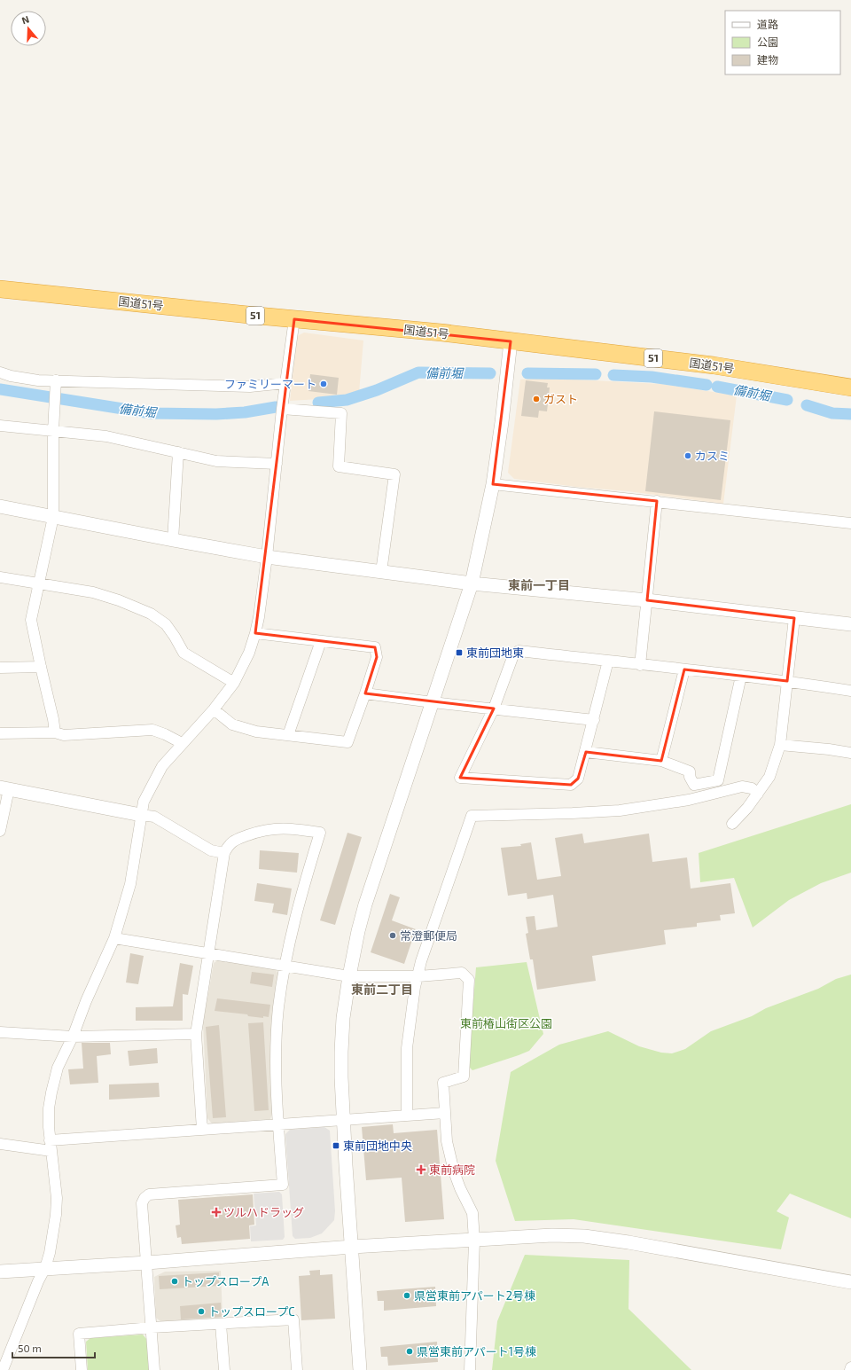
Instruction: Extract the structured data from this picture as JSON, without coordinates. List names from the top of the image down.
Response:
{
  "streets": {
    "highway": ["国道51号", "51"]
  },
  "districts": ["東前一丁目", "東前二丁目"],
  "water": ["備前堀"],
  "parks": ["東前椿山街区公園"],
  "places": {
    "other": [
      "ファミリーマート",
      "ガスト",
      "カスミ",
      "常澄郵便局",
      "トップスロープA",
      "県営東前アパート2号棟",
      "トップスロープC",
      "県営東前アパート1号棟"
    ],
    "transit": ["東前団地東", "東前団地中央"],
    "health": ["東前病院", "ツルハドラッグ"]
  },
  "legend": ["道路", "公園", "建物"],
  "scale_bar": "50 m",
  "north": "top"
}
